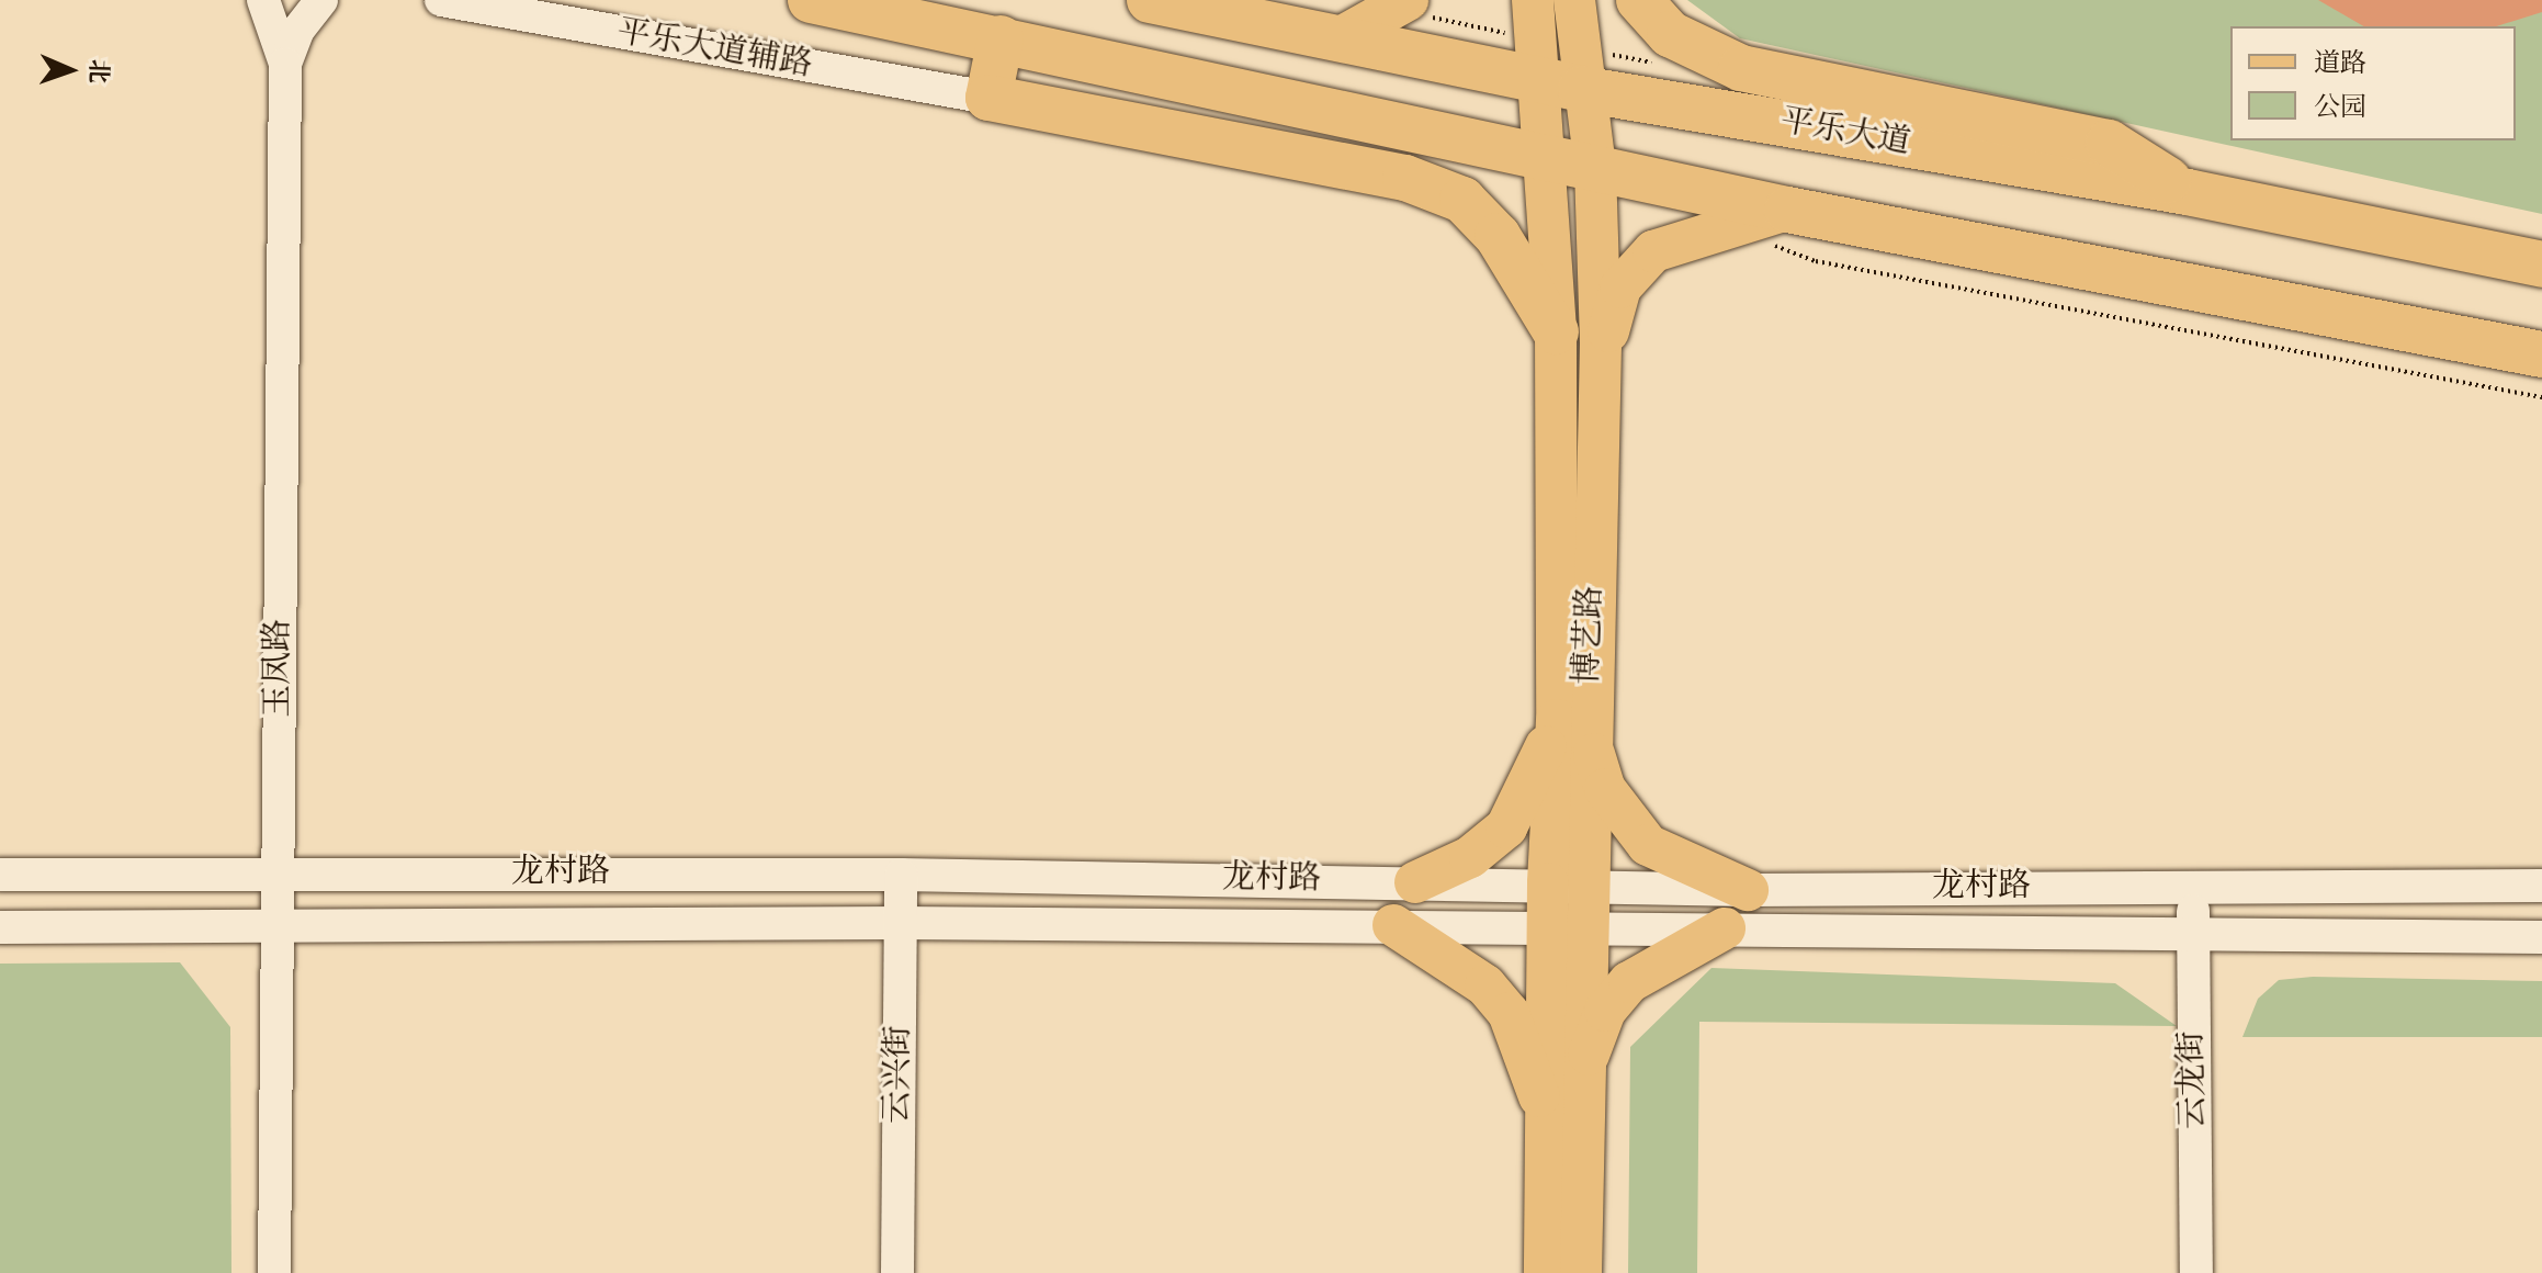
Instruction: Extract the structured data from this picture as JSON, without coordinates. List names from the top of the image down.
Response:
{
  "streets": {
    "highway": ["平乐大道"],
    "main road": ["博艺路"],
    "street": [
      "平乐大道辅路",
      "玉凤路",
      "龙村路",
      "云兴街",
      "云龙街"
    ]
  },
  "crossings": [
    ["平乐大道", "博艺路"],
    ["博艺路", "龙村路"],
    ["玉凤路", "龙村路"],
    ["龙村路", "云兴街"],
    ["龙村路", "云龙街"]
  ],
  "legend": ["道路", "公园"],
  "north": "right"
}
